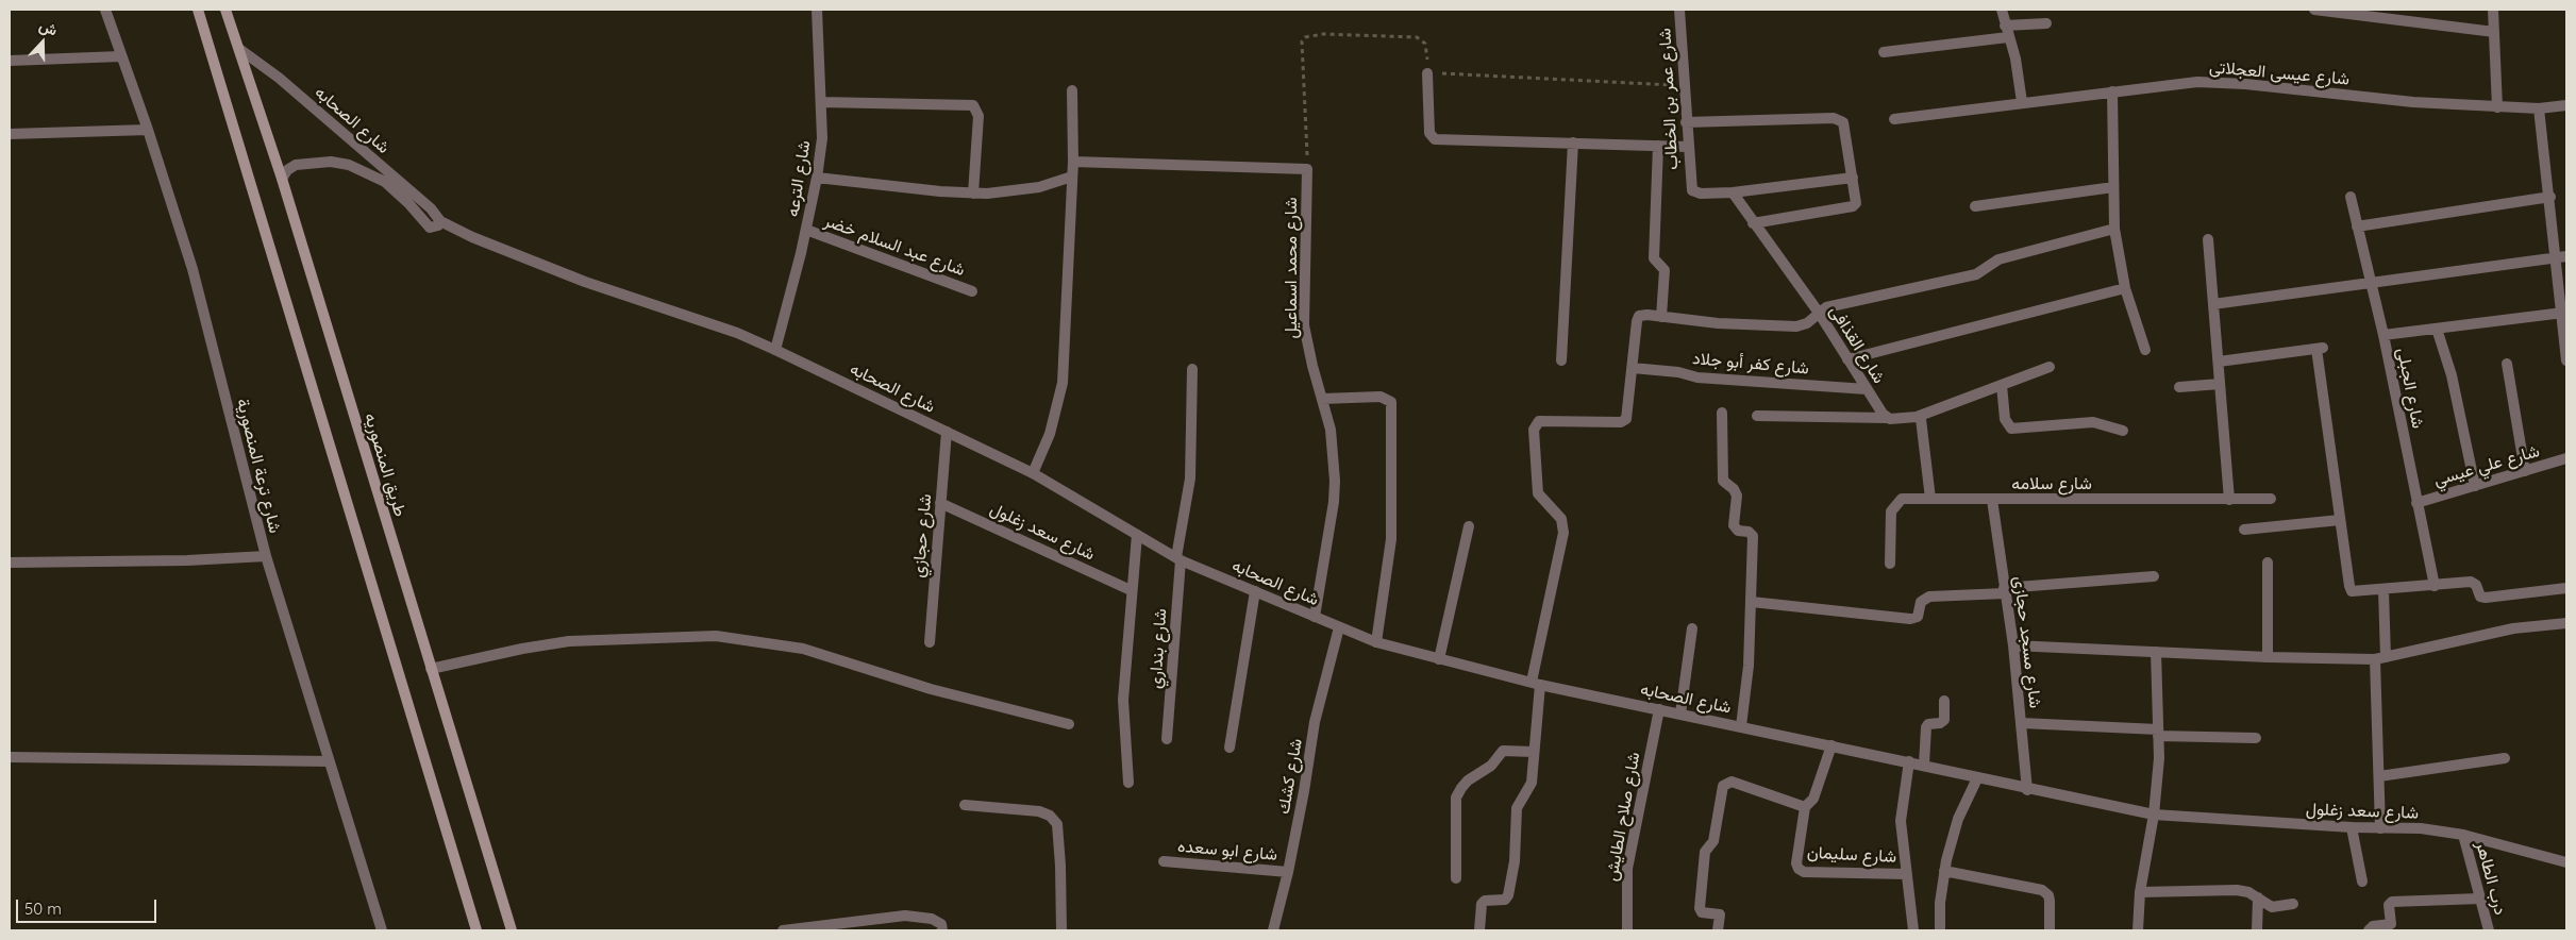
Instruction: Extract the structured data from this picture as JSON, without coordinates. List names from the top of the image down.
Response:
{
  "streets": {
    "main road": ["طريق المنصوريه"],
    "street": [
      "شارع عيسى العجلاتى",
      "شارع عمر بن الخطاب",
      "شارع الصحابه",
      "شارع الترعه",
      "شارع عبد السلام خضر",
      "شارع محمد اسماعيل",
      "شارع القذافى",
      "شارع كفر أبو جلاد",
      "شارع الجبلى",
      "شارع ترعة المنصورية",
      "شارع علي عيسي",
      "شارع سلامه",
      "شارع سعد زغلول",
      "شارع حجازي",
      "شارع مسجد حجازى",
      "شارع بنداري",
      "شارع كشك",
      "شارع صلاح الطايش",
      "شارع ابو سعده",
      "شارع سليمان",
      "درب الطاهر"
    ]
  },
  "crossings": [
    ["شارع عمر بن الخطاب", "شارع القذافى"],
    ["شارع الصحابه", "شارع الترعه"],
    ["شارع الصحابه", "شارع محمد اسماعيل"],
    ["شارع الصحابه", "طريق المنصوريه"],
    ["شارع الصحابه", "شارع سعد زغلول"],
    ["شارع الصحابه", "شارع حجازي"],
    ["شارع الصحابه", "شارع مسجد حجازى"],
    ["شارع الصحابه", "شارع بنداري"],
    ["شارع الصحابه", "شارع كشك"],
    ["شارع الصحابه", "شارع صلاح الطايش"],
    ["شارع الصحابه", "شارع سليمان"],
    ["شارع الترعه", "شارع عبد السلام خضر"],
    ["شارع القذافى", "شارع كفر أبو جلاد"],
    ["شارع الجبلى", "شارع علي عيسي"],
    ["شارع سلامه", "شارع مسجد حجازى"],
    ["شارع سعد زغلول", "شارع حجازي"],
    ["شارع سعد زغلول", "درب الطاهر"],
    ["شارع كشك", "شارع ابو سعده"]
  ],
  "scale_bar": "50 m",
  "north": "top"
}
